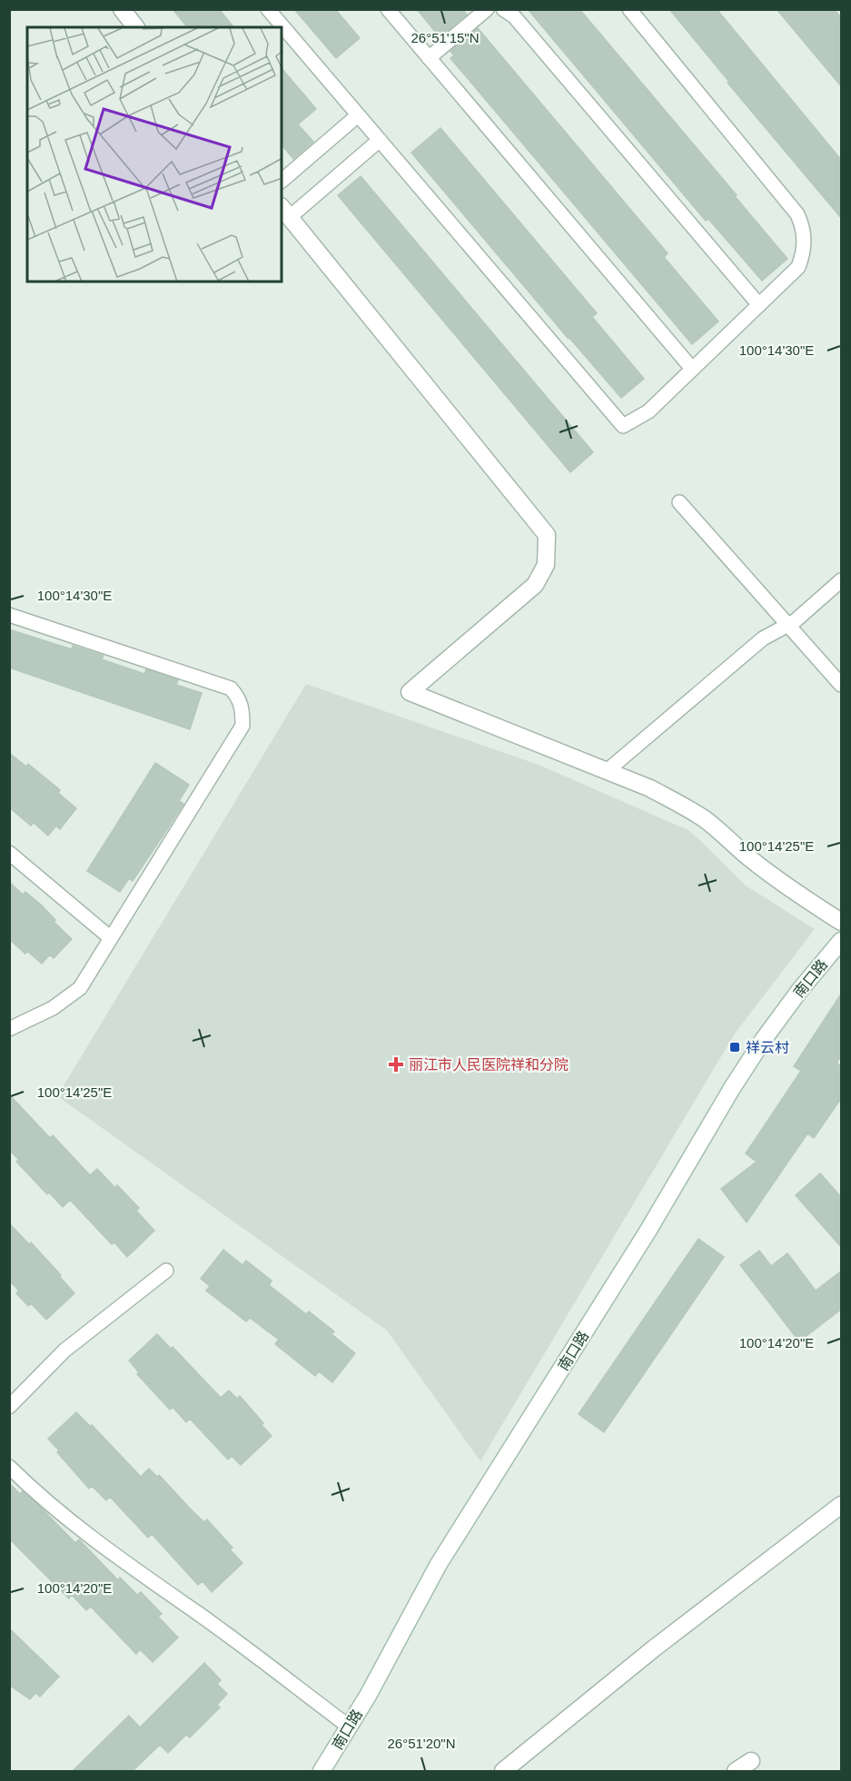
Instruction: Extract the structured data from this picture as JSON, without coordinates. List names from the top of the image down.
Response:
{
  "streets": {
    "street": ["南口路"]
  },
  "places": {
    "transit": ["祥云村"],
    "health": ["丽江市人民医院祥和分院"]
  },
  "coordinates": [
    "26°51'15\"N",
    "100°14'30\"E",
    "100°14'25\"E",
    "100°14'20\"E",
    "26°51'20\"N"
  ]
}
